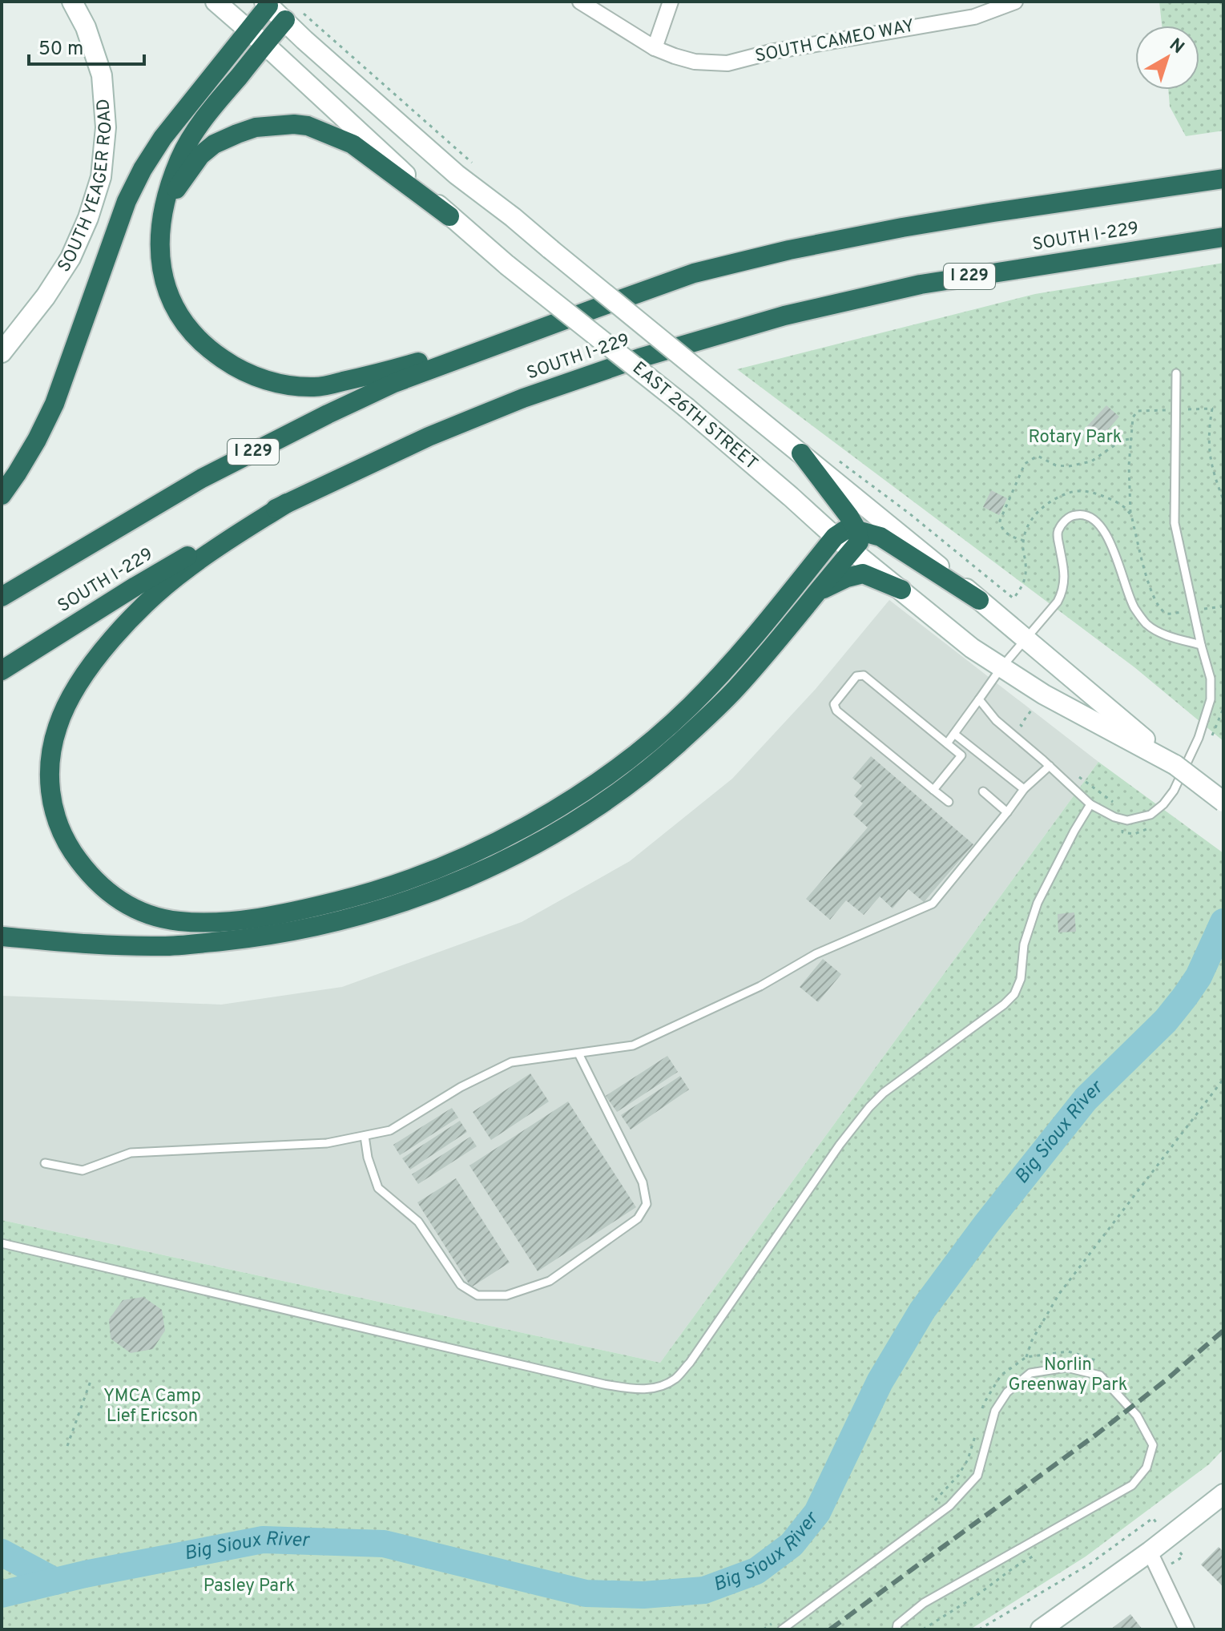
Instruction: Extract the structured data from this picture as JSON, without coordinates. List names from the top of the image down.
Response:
{
  "streets": {
    "highway": ["SOUTH I-229", "I 229"],
    "main road": ["SOUTH YEAGER ROAD", "EAST 26TH STREET"],
    "street": ["SOUTH CAMEO WAY"]
  },
  "water": ["Big Sioux River"],
  "parks": [
    "Rotary Park",
    "Norlin Greenway Park",
    "YMCA Camp Lief Ericson",
    "Pasley Park"
  ],
  "scale_bar": "50 m",
  "north": "top right"
}
